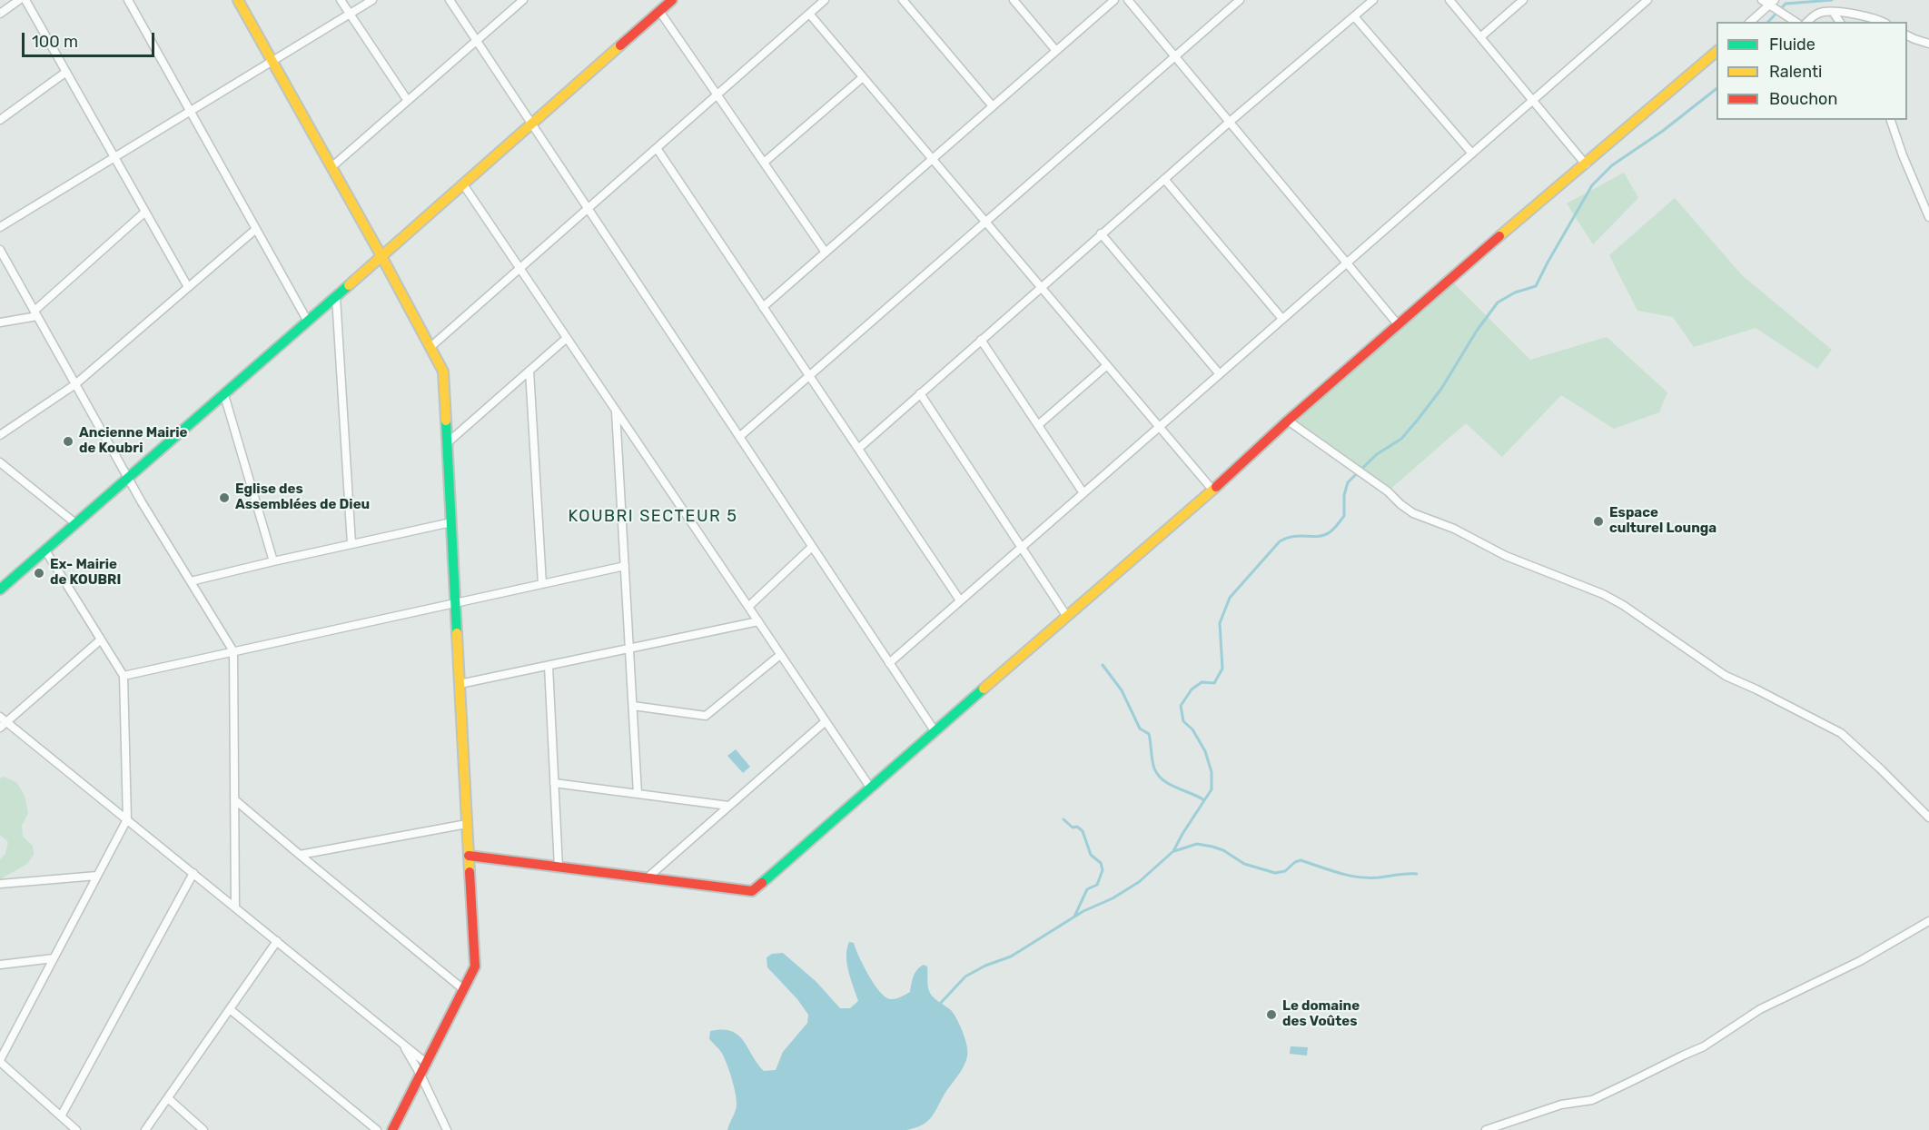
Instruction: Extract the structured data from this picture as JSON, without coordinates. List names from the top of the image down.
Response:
{
  "districts": ["KOUBRI SECTEUR 5"],
  "places": [
    "Ancienne Mairie de Koubri",
    "Eglise des Assemblées de Dieu",
    "Espace culturel Lounga",
    "Ex- Mairie de KOUBRI",
    "Le domaine des Voûtes"
  ],
  "legend": ["Fluide", "Ralenti", "Bouchon"],
  "scale_bar": "100 m"
}
